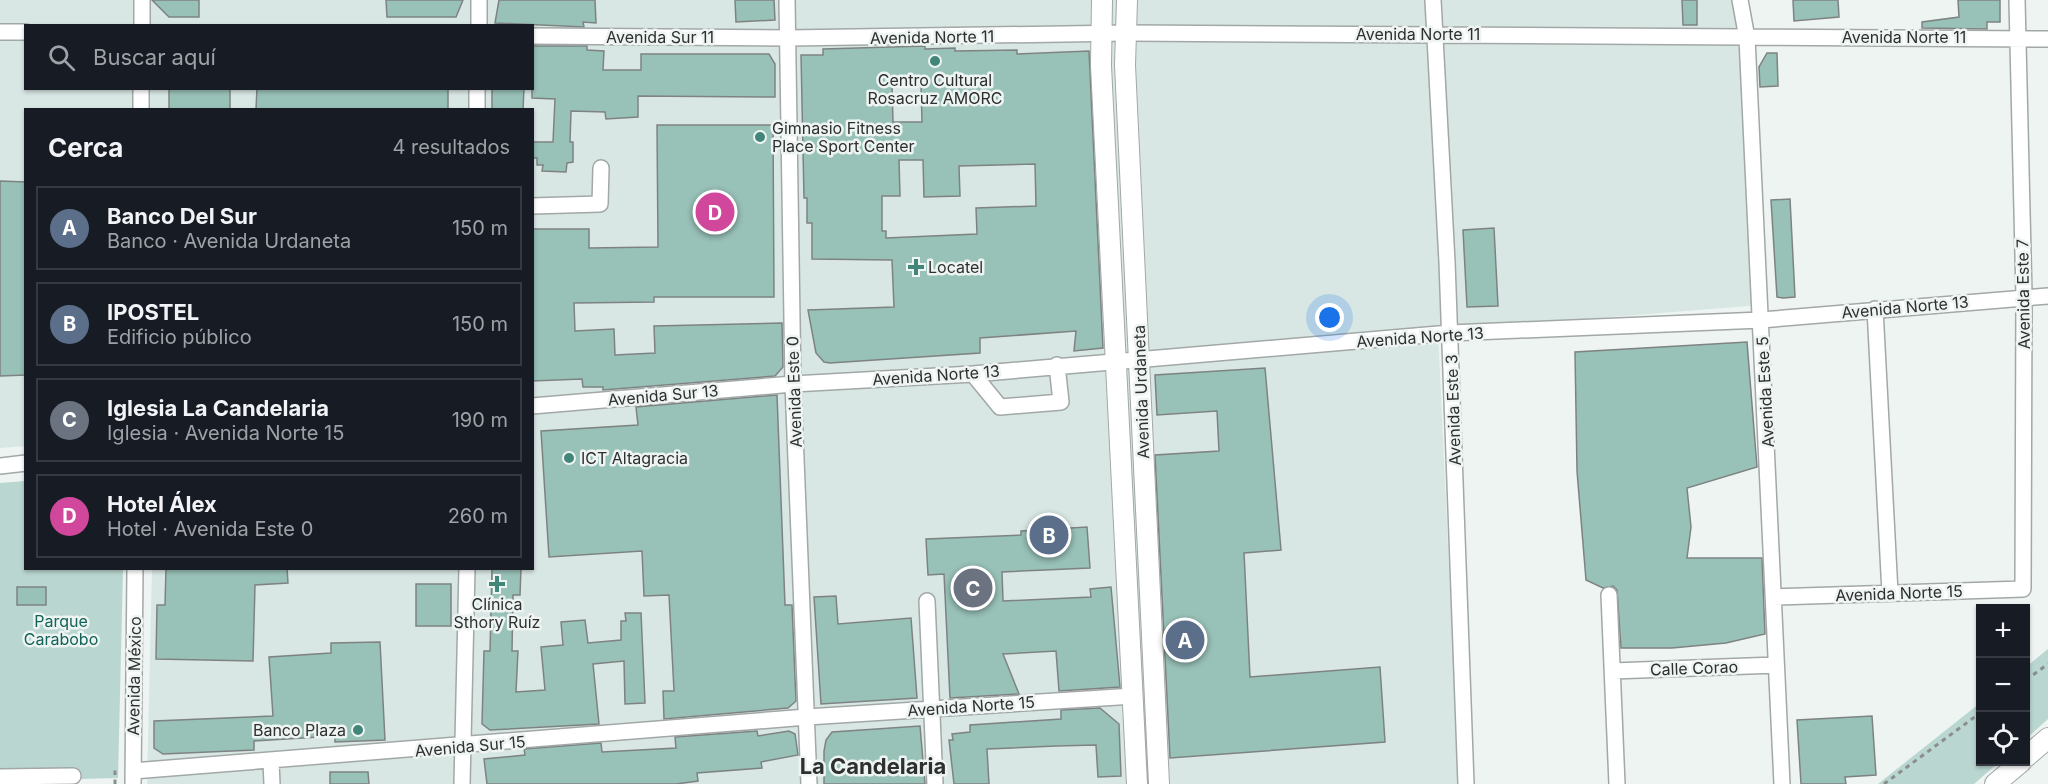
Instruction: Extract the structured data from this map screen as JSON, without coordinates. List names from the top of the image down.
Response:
{
  "streets": {
    "main road": ["Avenida Urdaneta"],
    "street": [
      "Avenida Norte 11",
      "Avenida Sur 11",
      "Avenida Este 7",
      "Avenida Norte 13",
      "Avenida Este 0",
      "Avenida Este 5",
      "Avenida Sur 13",
      "Avenida Este 3",
      "Avenida Norte 15",
      "Calle Corao",
      "Avenida México",
      "Avenida Sur 15"
    ]
  },
  "crossings": [
    ["Avenida Norte 11", "Avenida Sur 11"],
    ["Avenida Norte 11", "Avenida Este 7"],
    ["Avenida Norte 11", "Avenida Este 0"],
    ["Avenida Norte 11", "Avenida Urdaneta"],
    ["Avenida Norte 11", "Avenida Este 5"],
    ["Avenida Norte 11", "Avenida Este 3"],
    ["Avenida Sur 11", "Avenida Este 0"],
    ["Avenida Este 7", "Avenida Norte 13"],
    ["Avenida Este 7", "Avenida Norte 15"],
    ["Avenida Norte 13", "Avenida Este 0"],
    ["Avenida Norte 13", "Avenida Urdaneta"],
    ["Avenida Norte 13", "Avenida Este 5"],
    ["Avenida Norte 13", "Avenida Sur 13"],
    ["Avenida Norte 13", "Avenida Este 3"],
    ["Avenida Este 0", "Avenida Sur 13"],
    ["Avenida Este 0", "Avenida Norte 15"],
    ["Avenida Este 0", "Avenida Sur 15"],
    ["Avenida Urdaneta", "Avenida Norte 15"],
    ["Avenida Este 5", "Avenida Norte 15"],
    ["Avenida Este 5", "Calle Corao"],
    ["Avenida Norte 15", "Avenida Sur 15"],
    ["Avenida México", "Avenida Sur 15"]
  ],
  "districts": ["La Candelaria"],
  "parks": ["Parque Carabobo"],
  "places": {
    "other": [
      "Centro Cultural Rosacruz AMORC",
      "Gimnasio Fitness Place Sport Center",
      "ICT Altagracia",
      "Banco Plaza"
    ],
    "health": ["Locatel", "Clínica Sthory Ruíz"]
  },
  "page": {
    "search": "Buscar aquí",
    "heading": ["Cerca", "4 resultados"],
    "list": [
      {
        "mark": "A",
        "name": "Banco Del Sur",
        "note": "Banco · Avenida Urdaneta",
        "value": "150 m"
      },
      {
        "mark": "B",
        "name": "IPOSTEL",
        "note": "Edificio público",
        "value": "150 m"
      },
      {
        "mark": "C",
        "name": "Iglesia La Candelaria",
        "note": "Iglesia · Avenida Norte 15",
        "value": "190 m"
      },
      {
        "mark": "D",
        "name": "Hotel Álex",
        "note": "Hotel · Avenida Este 0",
        "value": "260 m"
      }
    ],
    "pins": [
      "D",
      "B",
      "C",
      "A"
    ],
    "map_buttons": ["+", "−"]
  }
}
